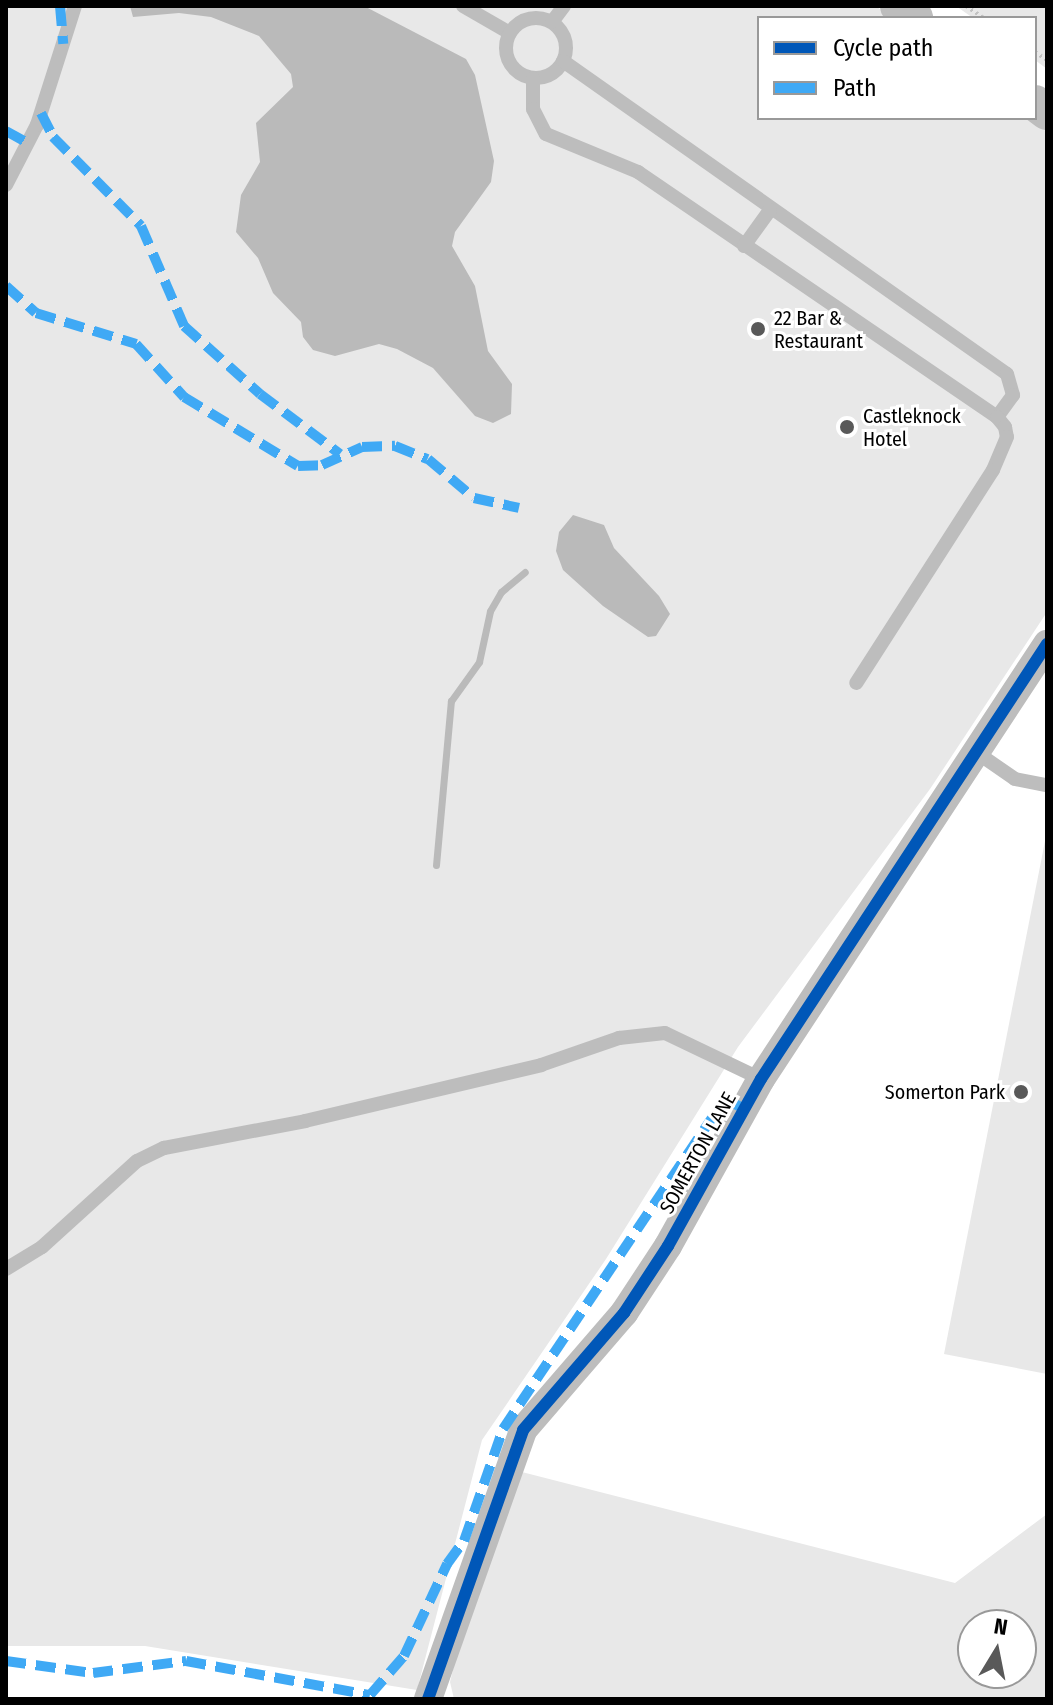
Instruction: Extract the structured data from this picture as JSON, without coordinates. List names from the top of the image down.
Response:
{
  "streets": {
    "street": ["SOMERTON LANE"]
  },
  "places": ["22 Bar & Restaurant", "Castleknock Hotel", "Somerton Park"],
  "legend": ["Cycle path", "Path"],
  "north": "top"
}
